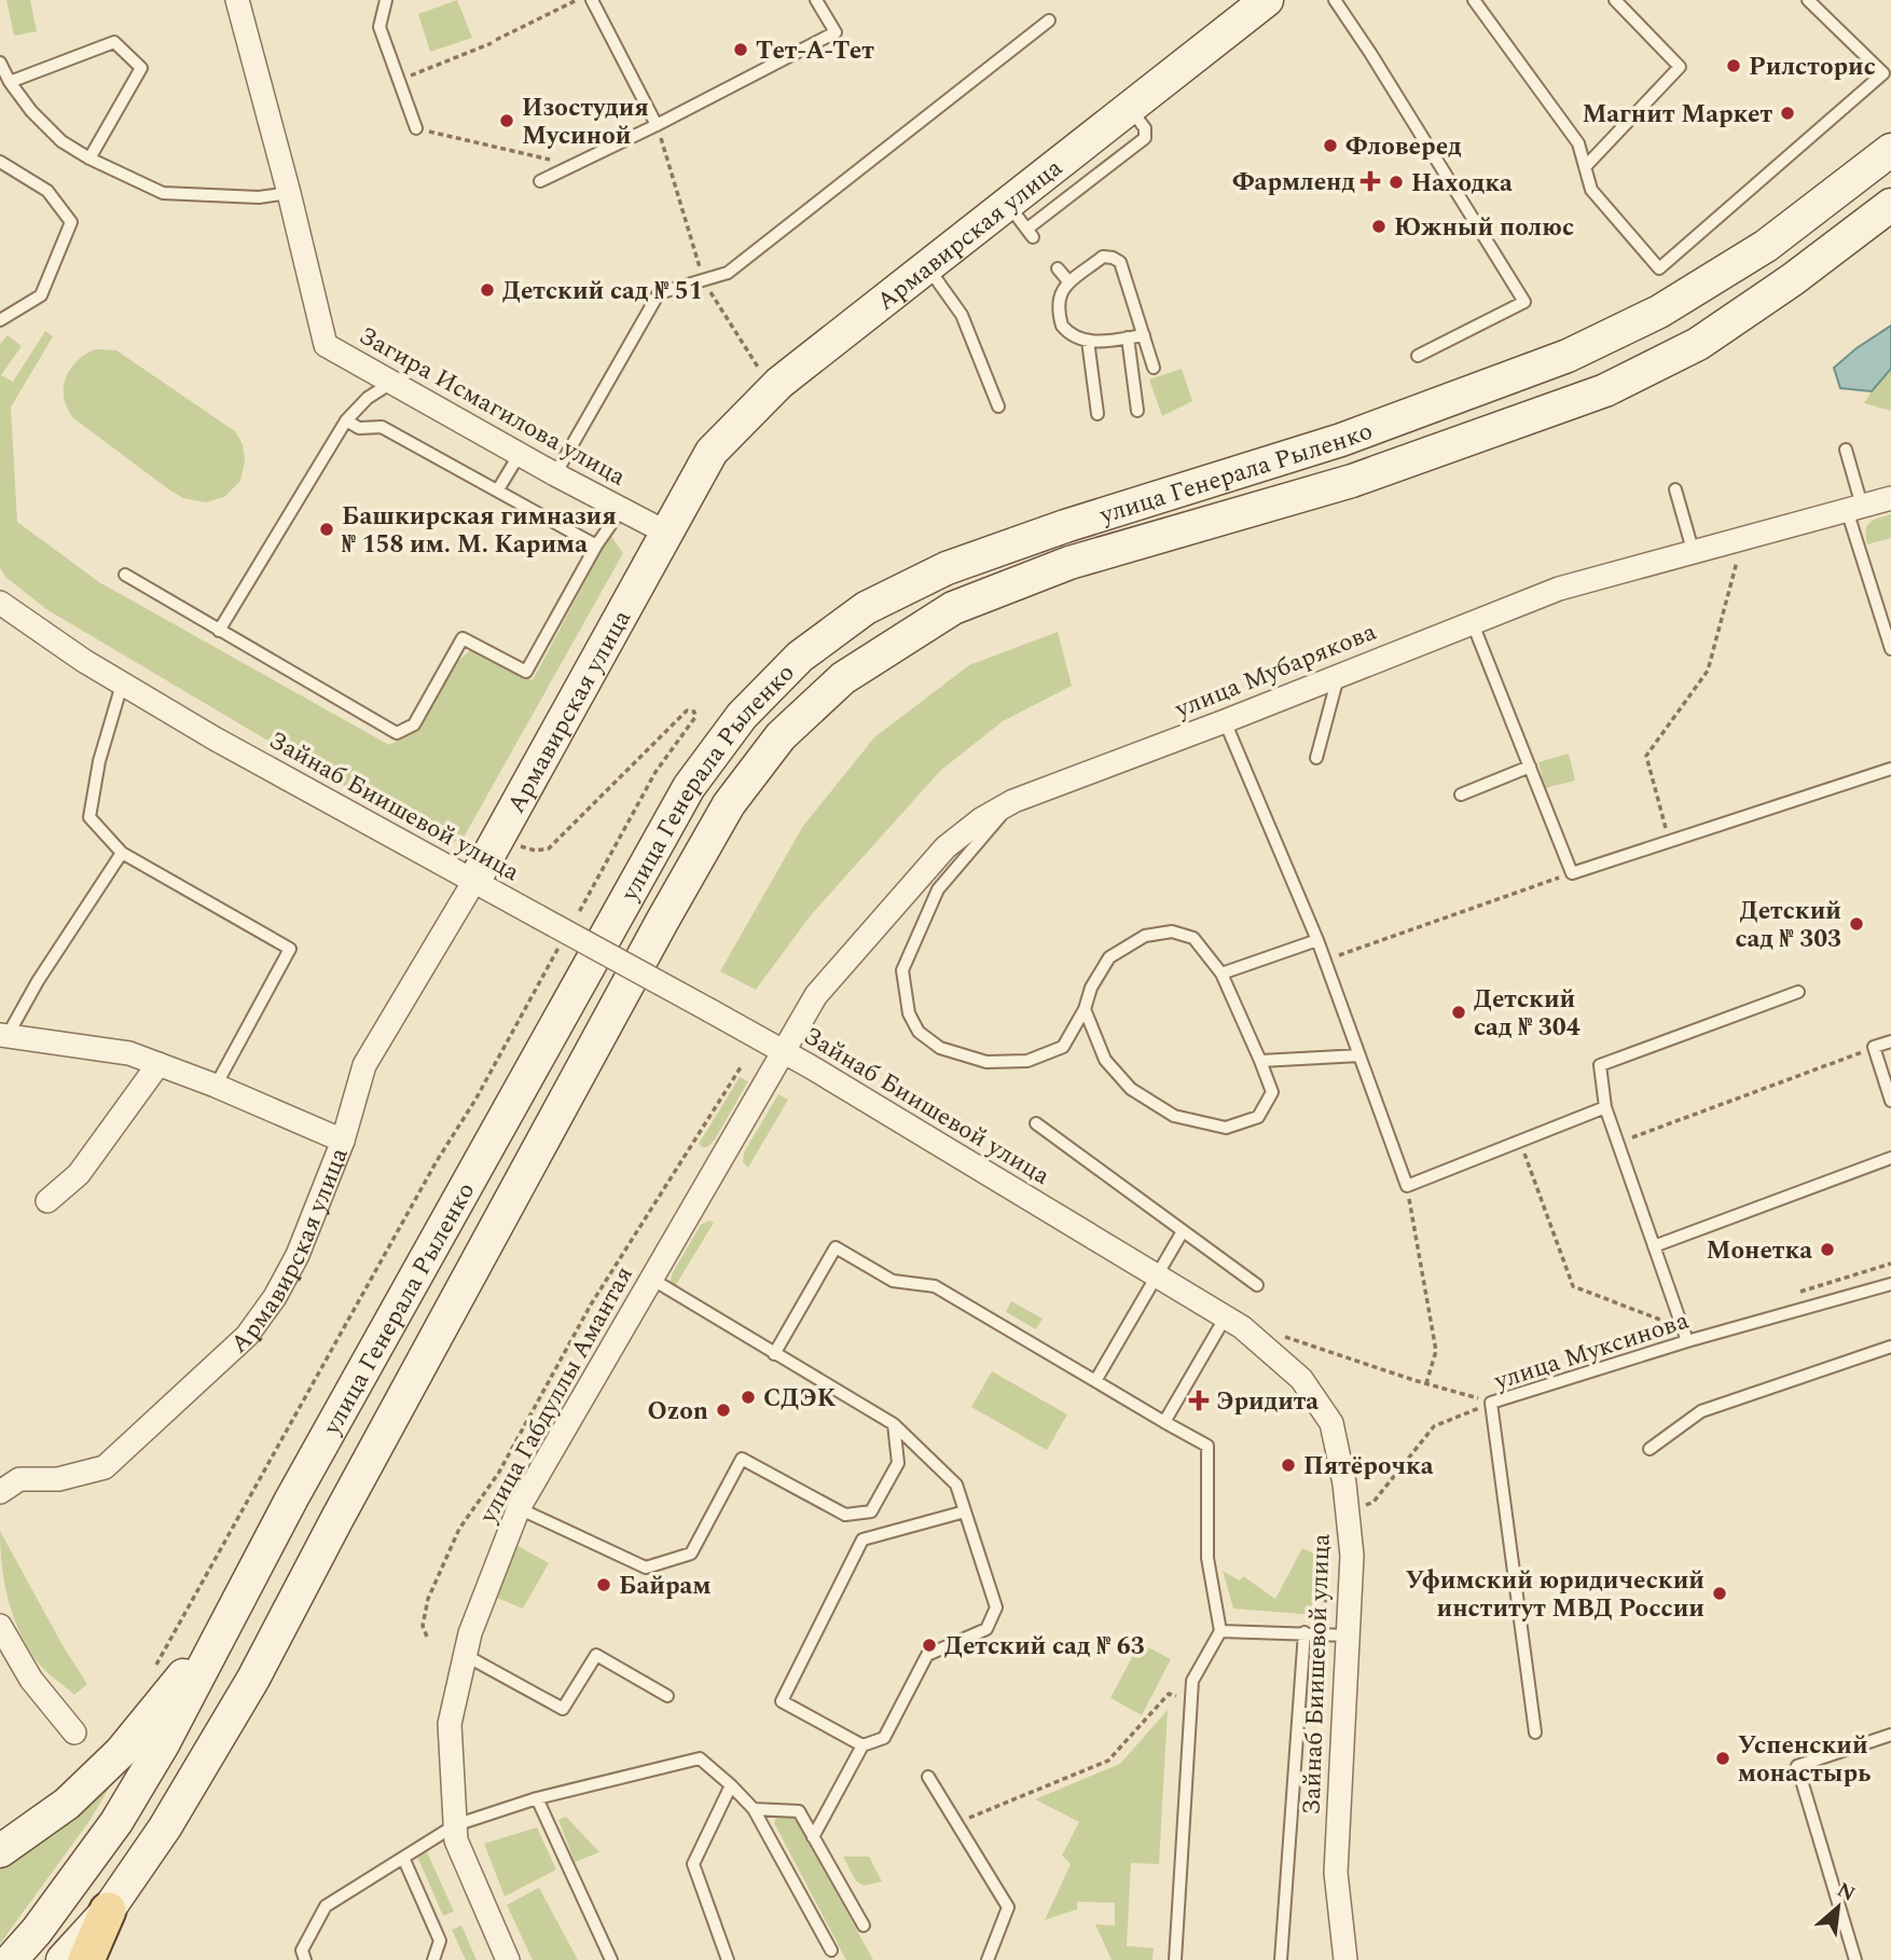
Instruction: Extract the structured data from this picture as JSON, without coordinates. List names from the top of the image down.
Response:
{
  "streets": {
    "main road": ["Армавирская улица", "улица Генерала Рыленко"],
    "street": [
      "Загира Исмагилова улица",
      "улица Мубарякова",
      "Зайнаб Биишевой улица",
      "улица Габдуллы Амантая"
    ],
    "lane": ["улица Муксинова"]
  },
  "crossings": [
    ["Армавирская улица", "Загира Исмагилова улица"],
    ["Армавирская улица", "Зайнаб Биишевой улица"],
    ["улица Мубарякова", "Зайнаб Биишевой улица"],
    ["улица Мубарякова", "улица Габдуллы Амантая"],
    ["Зайнаб Биишевой улица", "улица Габдуллы Амантая"]
  ],
  "places": {
    "other": [
      "Тет-А-Тет",
      "Рилсторис",
      "Магнит Маркет",
      "Изостудия Мусиной",
      "Фловеред",
      "Находка",
      "Южный полюс",
      "Детский сад № 51",
      "Башкирская гимназия № 158 им. М. Карима",
      "Детский сад № 303",
      "Детский сад № 304",
      "Монетка",
      "СДЭК",
      "Ozon",
      "Пятёрочка",
      "Байрам",
      "Уфимский юридический институт МВД России",
      "Детский сад № 63",
      "Успенский монастырь"
    ],
    "health": ["Фармленд", "Эридита"]
  },
  "north": "top right"
}
